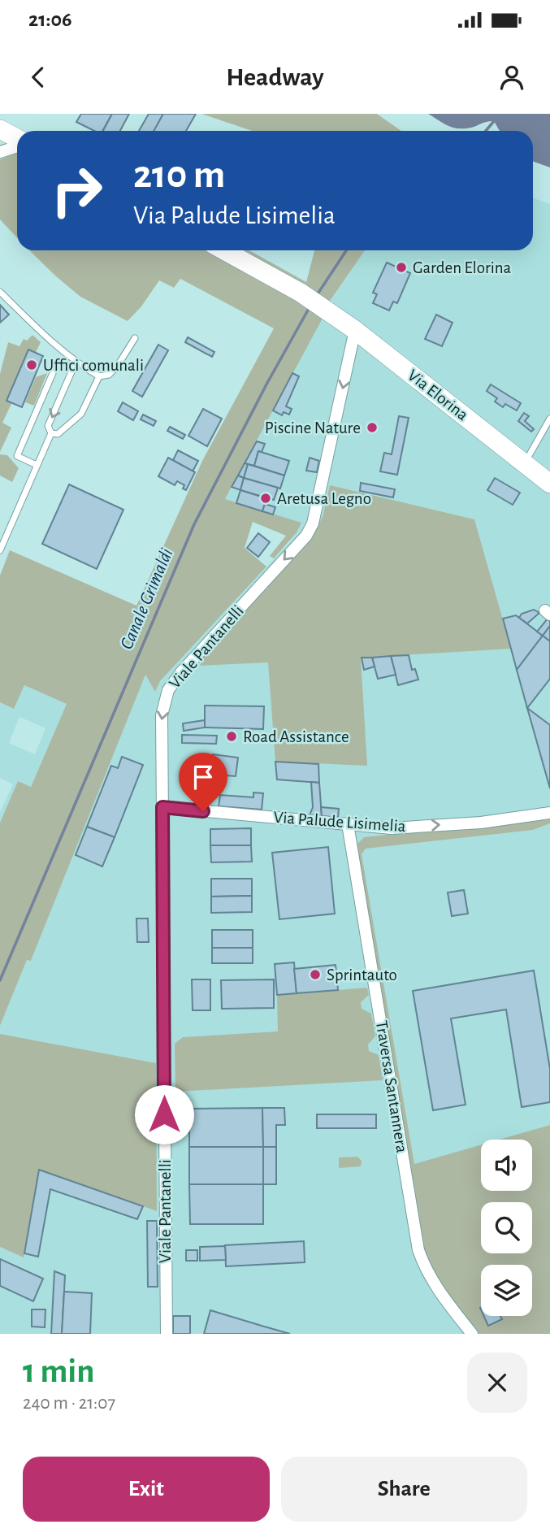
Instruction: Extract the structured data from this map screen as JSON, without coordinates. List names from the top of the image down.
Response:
{
  "streets": {
    "main road": ["Via Elorina"],
    "street": ["Viale Pantanelli", "Via Palude Lisimelia", "Traversa Santannera"]
  },
  "crossings": [
    ["Via Elorina", "Viale Pantanelli"],
    ["Viale Pantanelli", "Via Palude Lisimelia"],
    ["Via Palude Lisimelia", "Traversa Santannera"]
  ],
  "one_way": ["Viale Pantanelli", "Via Palude Lisimelia"],
  "water": ["Canale Grimaldi"],
  "places": [
    "Garden Elorina",
    "Uffici comunali",
    "Piscine Nature",
    "Aretusa Legno",
    "Road Assistance",
    "Sprintauto"
  ],
  "page": {
    "status": "21:06",
    "header": "Headway",
    "turn": ["210 m", "Via Palude Lisimelia"],
    "heading": ["1 min", "240 m · 21:07"],
    "buttons": ["Exit", "Share"]
  }
}
